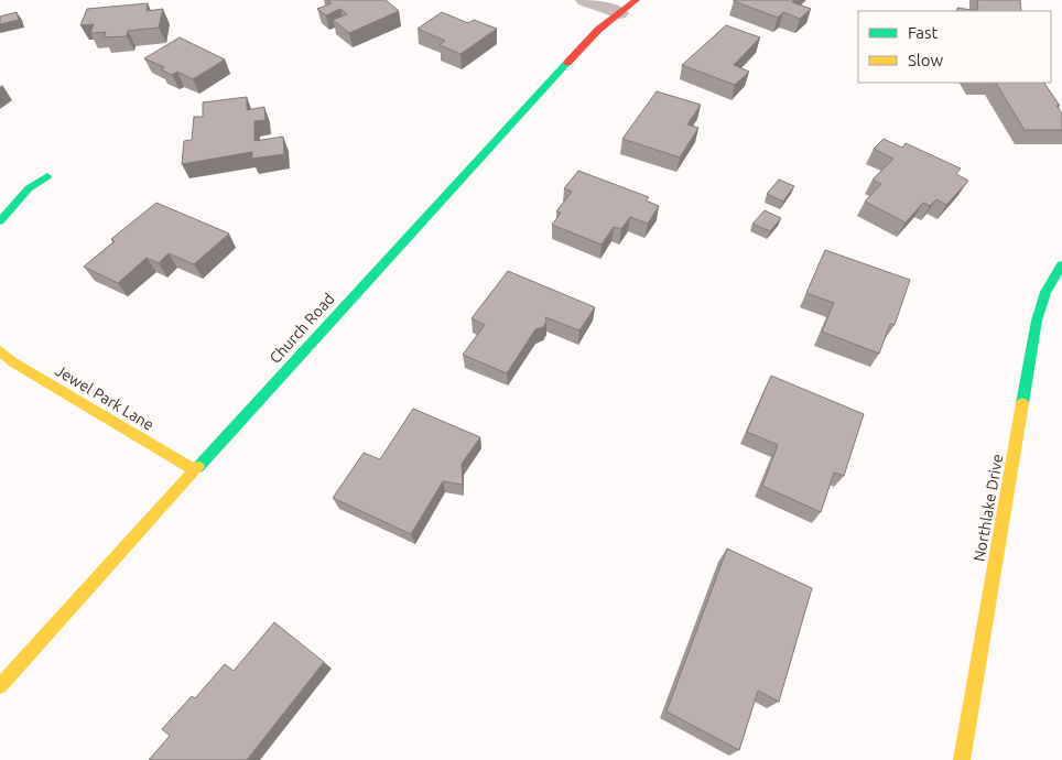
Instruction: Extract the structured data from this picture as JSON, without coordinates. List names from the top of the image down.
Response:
{
  "streets": {
    "street": ["Church Road", "Jewel Park Lane", "Northlake Drive"]
  },
  "crossings": [
    ["Church Road", "Jewel Park Lane"]
  ],
  "legend": ["Fast", "Slow"]
}
